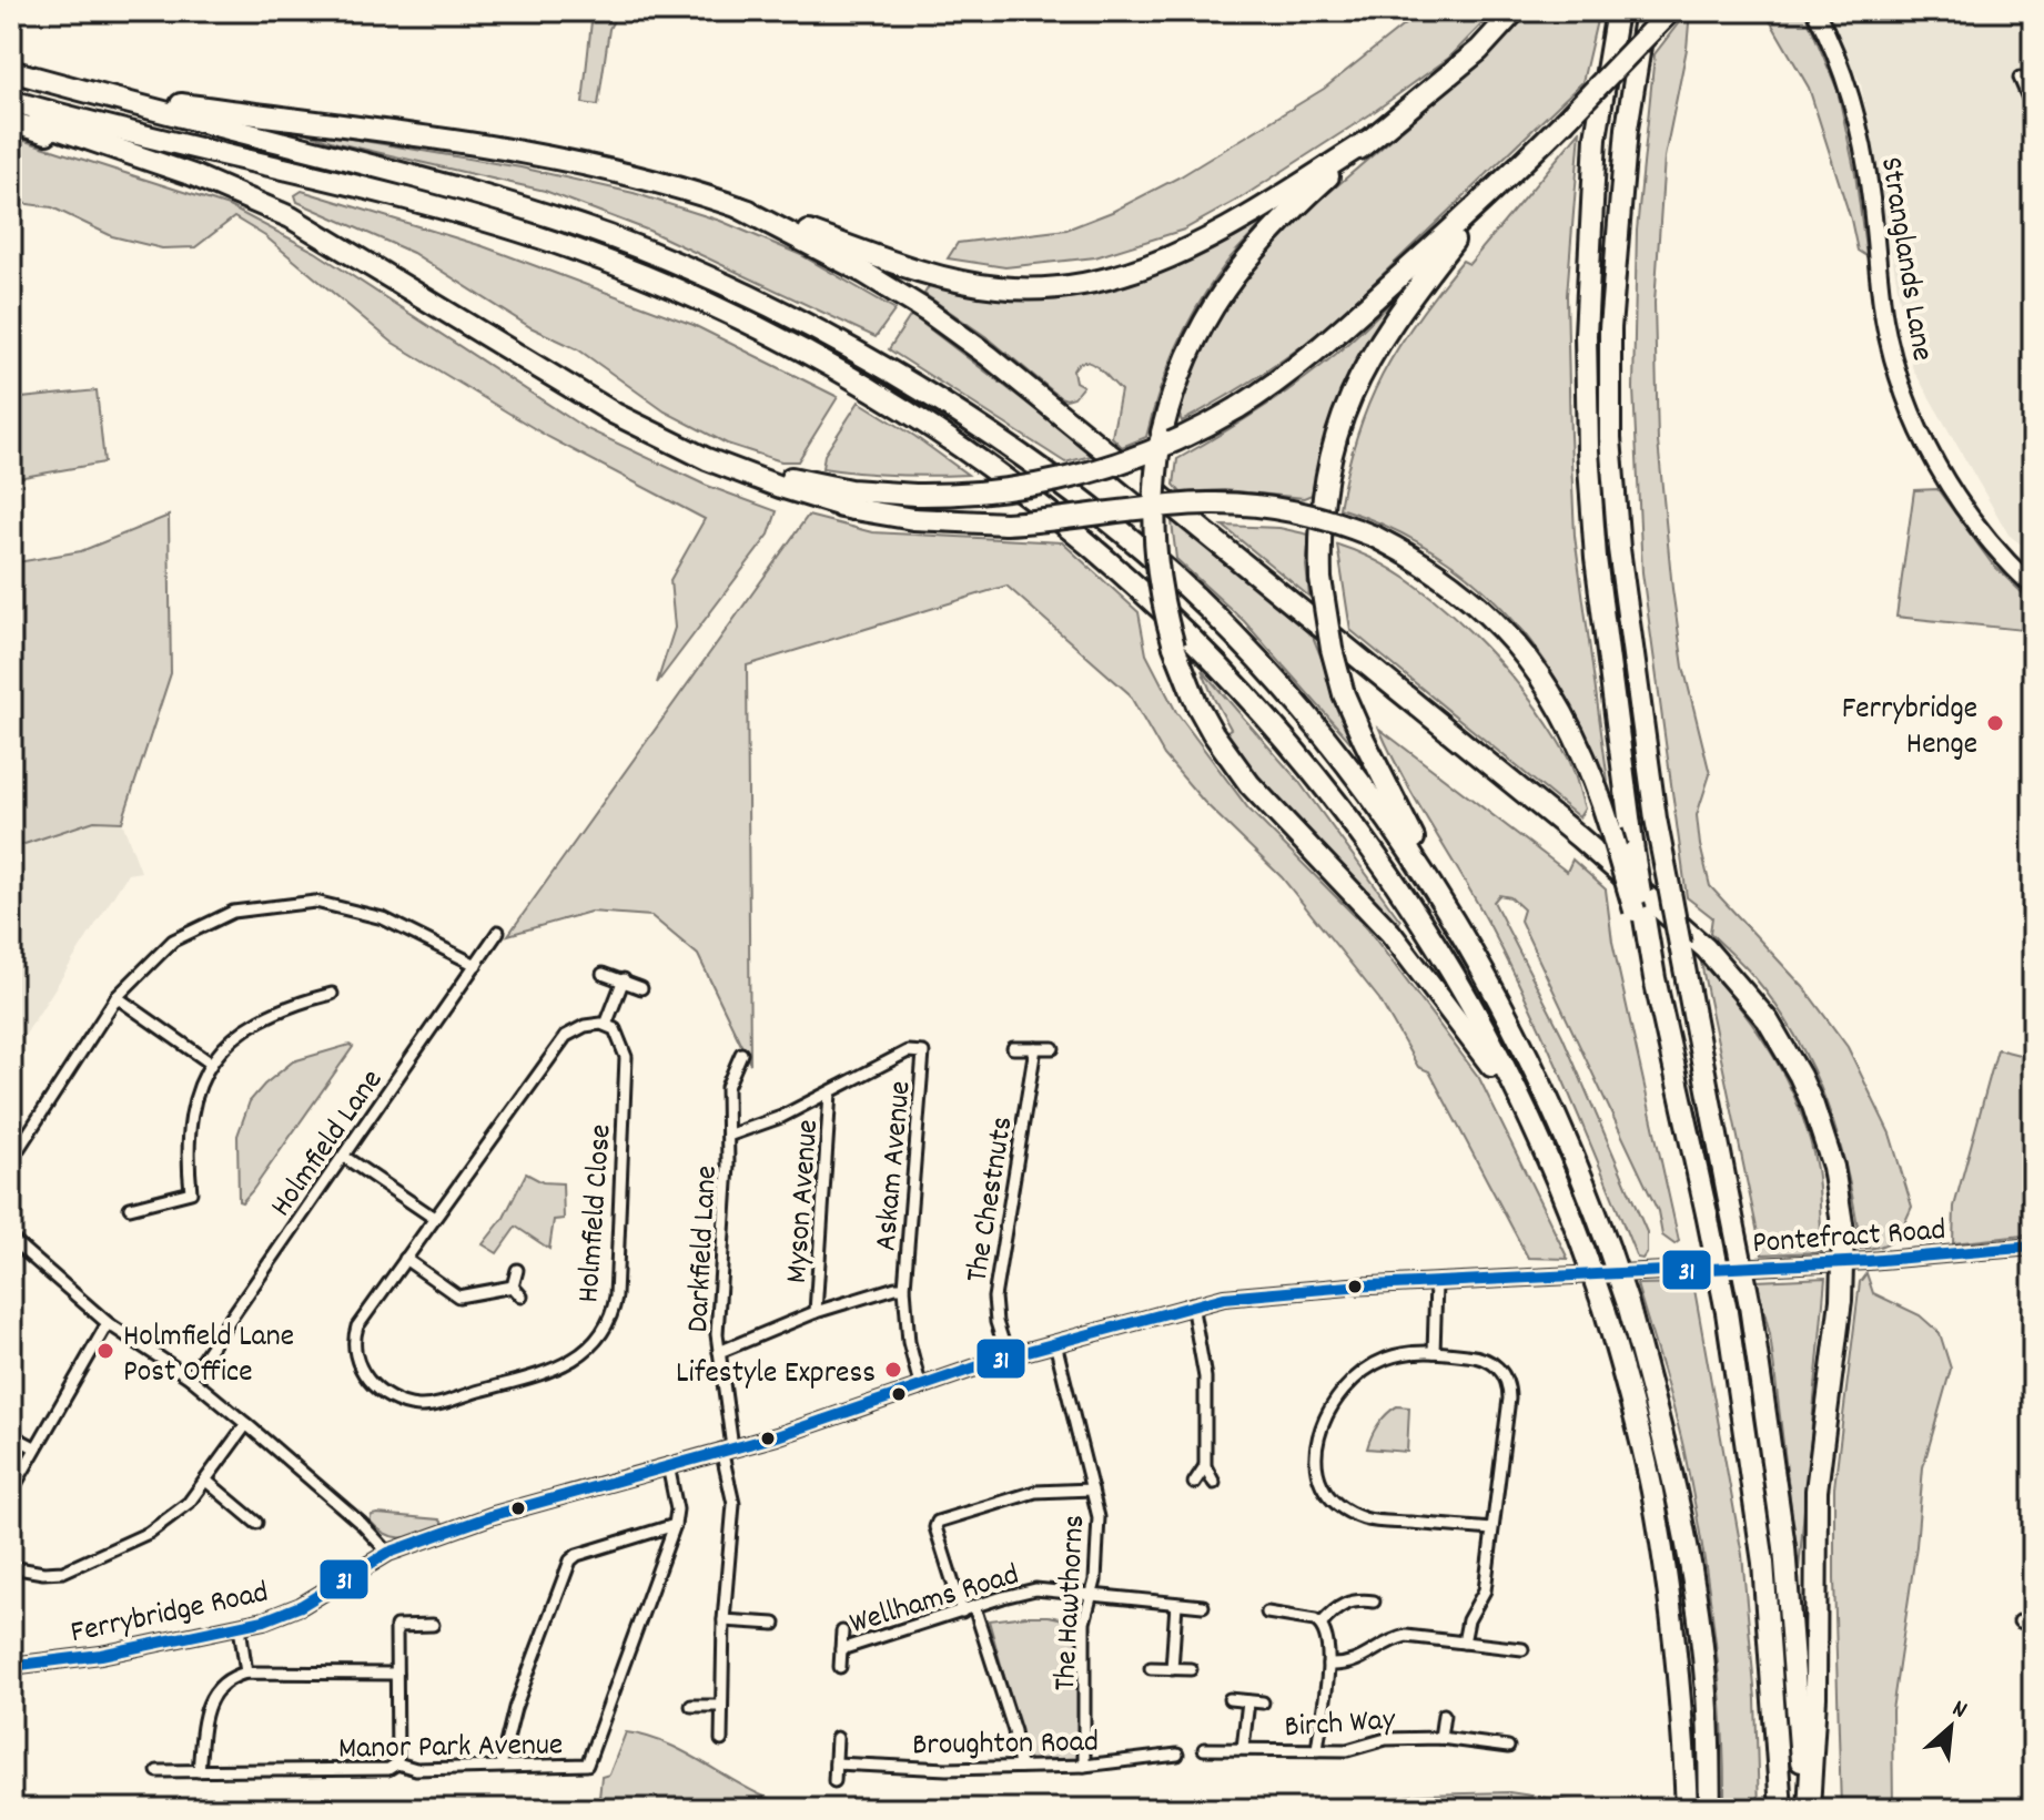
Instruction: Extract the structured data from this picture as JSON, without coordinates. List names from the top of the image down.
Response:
{
  "streets": {
    "main road": ["Stranglands Lane"],
    "street": [
      "Holmfield Lane",
      "Askam Avenue",
      "The Chestnuts",
      "Myson Avenue",
      "Holmfield Close",
      "Pontefract Road",
      "Darkfield Lane",
      "Wellhams Road",
      "The Hawthorns",
      "Ferrybridge Road",
      "Birch Way",
      "Broughton Road",
      "Manor Park Avenue"
    ]
  },
  "crossings": [
    ["Askam Avenue", "Myson Avenue"],
    ["Askam Avenue", "Pontefract Road"],
    ["Askam Avenue", "Darkfield Lane"],
    ["The Chestnuts", "Pontefract Road"],
    ["Pontefract Road", "Darkfield Lane"],
    ["Pontefract Road", "The Hawthorns"],
    ["Pontefract Road", "Ferrybridge Road"],
    ["Darkfield Lane", "Ferrybridge Road"],
    ["Wellhams Road", "The Hawthorns"],
    ["The Hawthorns", "Broughton Road"],
    ["Ferrybridge Road", "Manor Park Avenue"]
  ],
  "places": ["Ferrybridge Henge", "Holmfield Lane Post Office", "Lifestyle Express"],
  "lines": ["transit line 31"],
  "north": "top right"
}
